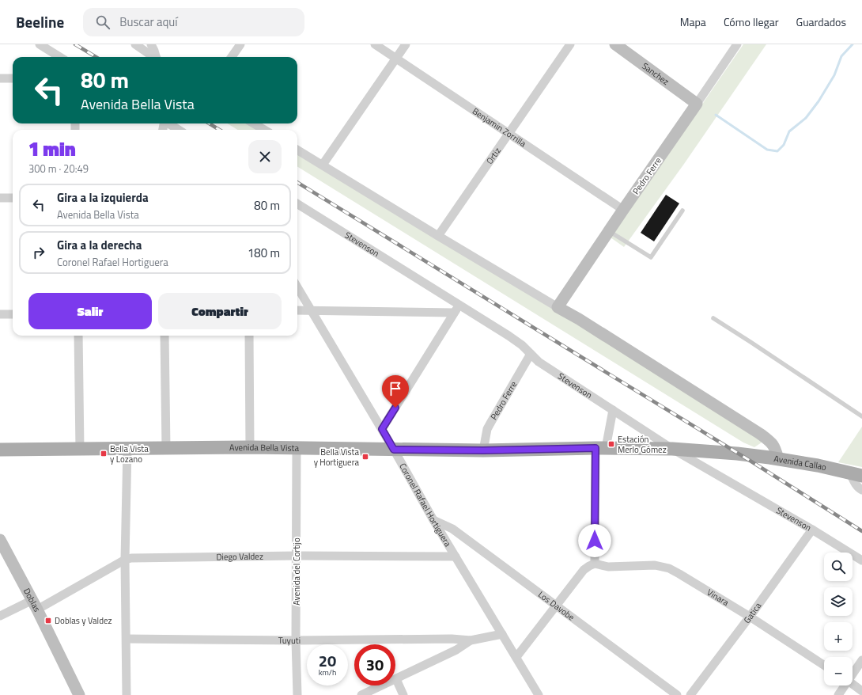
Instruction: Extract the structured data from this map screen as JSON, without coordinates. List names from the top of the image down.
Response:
{
  "streets": {
    "main road": ["Avenida Bella Vista", "Avenida Callao"],
    "street": [
      "Sanchez",
      "Benjamin Zorrilla",
      "Ortiz",
      "Pedro Ferre",
      "Stevenson",
      "Coronel Rafael Hortiguera",
      "Diego Valdez",
      "Avenida del Cortijo",
      "Vinara",
      "Doblas",
      "Los Davobe",
      "Gatica",
      "Tuyuti"
    ]
  },
  "crossings": [
    ["Sanchez", "Pedro Ferre"],
    ["Benjamin Zorrilla", "Ortiz"],
    ["Benjamin Zorrilla", "Pedro Ferre"],
    ["Pedro Ferre", "Stevenson"],
    ["Pedro Ferre", "Avenida Bella Vista"],
    ["Stevenson", "Avenida Bella Vista"],
    ["Stevenson", "Gatica"],
    ["Avenida Bella Vista", "Avenida Callao"],
    ["Avenida Bella Vista", "Coronel Rafael Hortiguera"],
    ["Avenida Bella Vista", "Avenida del Cortijo"],
    ["Coronel Rafael Hortiguera", "Diego Valdez"],
    ["Coronel Rafael Hortiguera", "Los Davobe"],
    ["Diego Valdez", "Avenida del Cortijo"],
    ["Diego Valdez", "Doblas"],
    ["Avenida del Cortijo", "Tuyuti"],
    ["Vinara", "Gatica"]
  ],
  "places": {
    "transit": [
      "Estación Merlo Gómez",
      "Bella Vista y Lozano",
      "Bella Vista y Hortiguera",
      "Doblas y Valdez"
    ]
  },
  "page": {
    "header": "Beeline",
    "search": "Buscar aquí",
    "nav": ["Mapa", "Cómo llegar", "Guardados"],
    "turn": ["80 m", "Avenida Bella Vista"],
    "heading": ["1 min", "300 m · 20:49"],
    "list": [
      {
        "name": "Gira a la izquierda",
        "note": "Avenida Bella Vista",
        "value": "80 m"
      },
      {
        "name": "Gira a la derecha",
        "note": "Coronel Rafael Hortiguera",
        "value": "180 m"
      }
    ],
    "buttons": ["Salir", "Compartir"],
    "map_buttons": ["+", "−"],
    "speed": "20 km/h",
    "limit": "30"
  }
}
